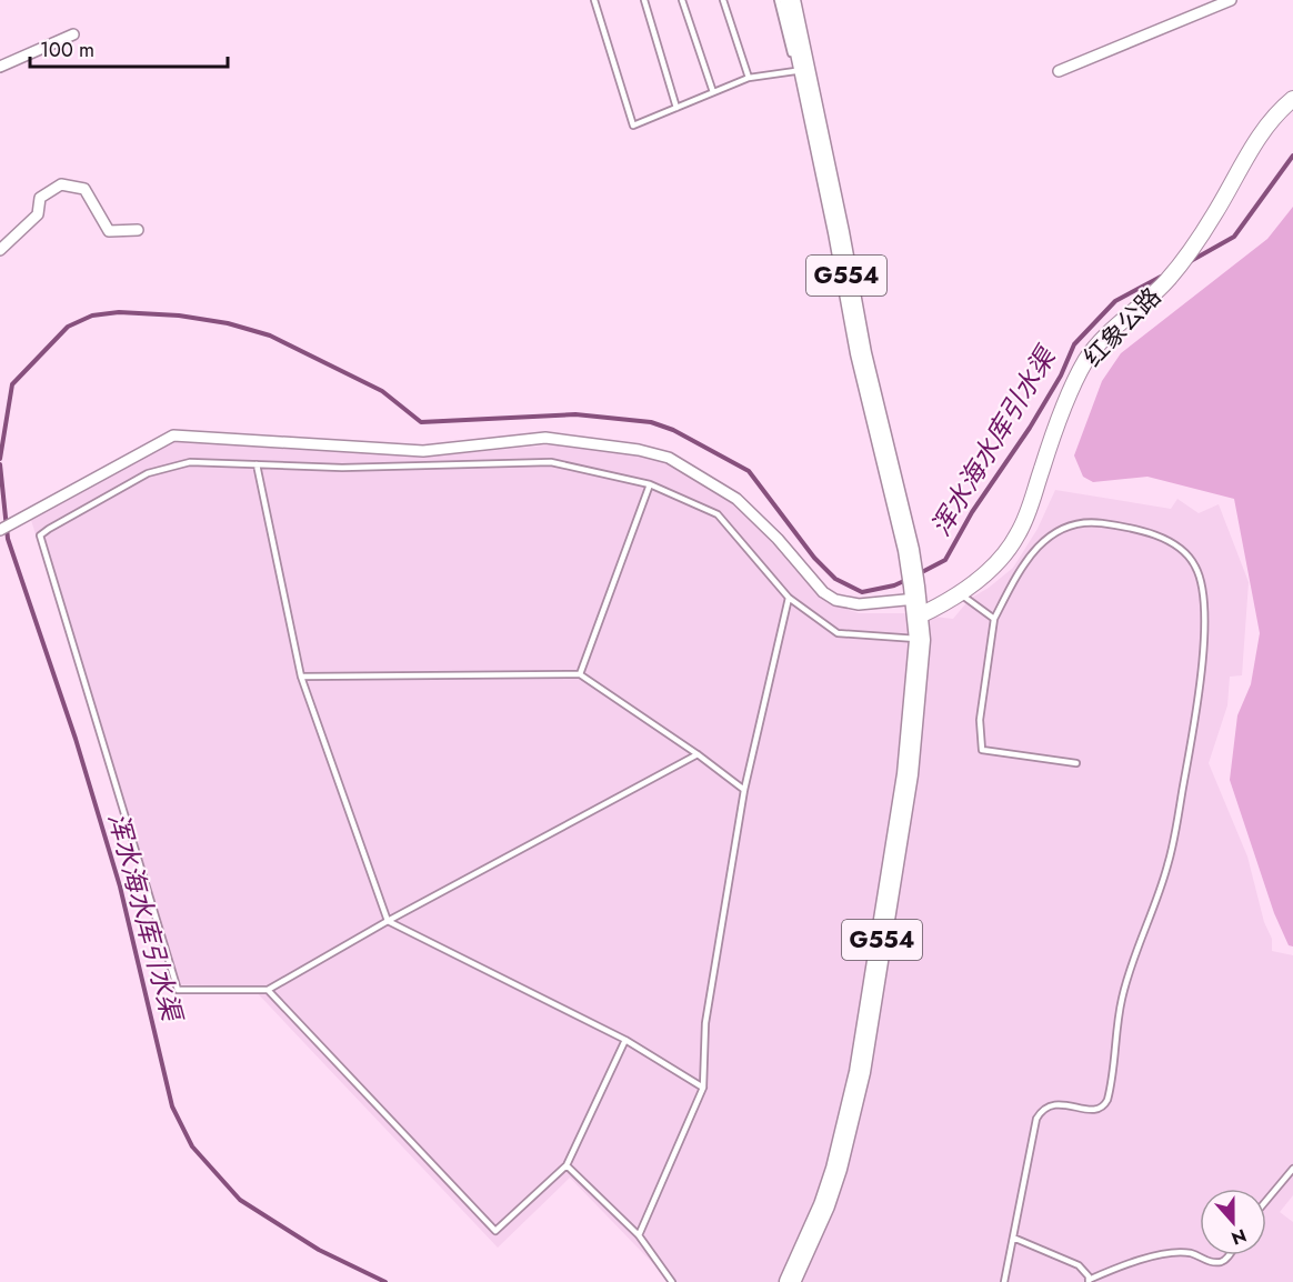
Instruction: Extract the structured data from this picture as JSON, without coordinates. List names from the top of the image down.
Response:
{
  "streets": {
    "highway": ["G554"],
    "main road": ["红象公路"]
  },
  "crossings": [
    ["G554", "红象公路"]
  ],
  "water": ["浑水海水库引水渠"],
  "scale_bar": "100 m",
  "north": "bottom"
}
